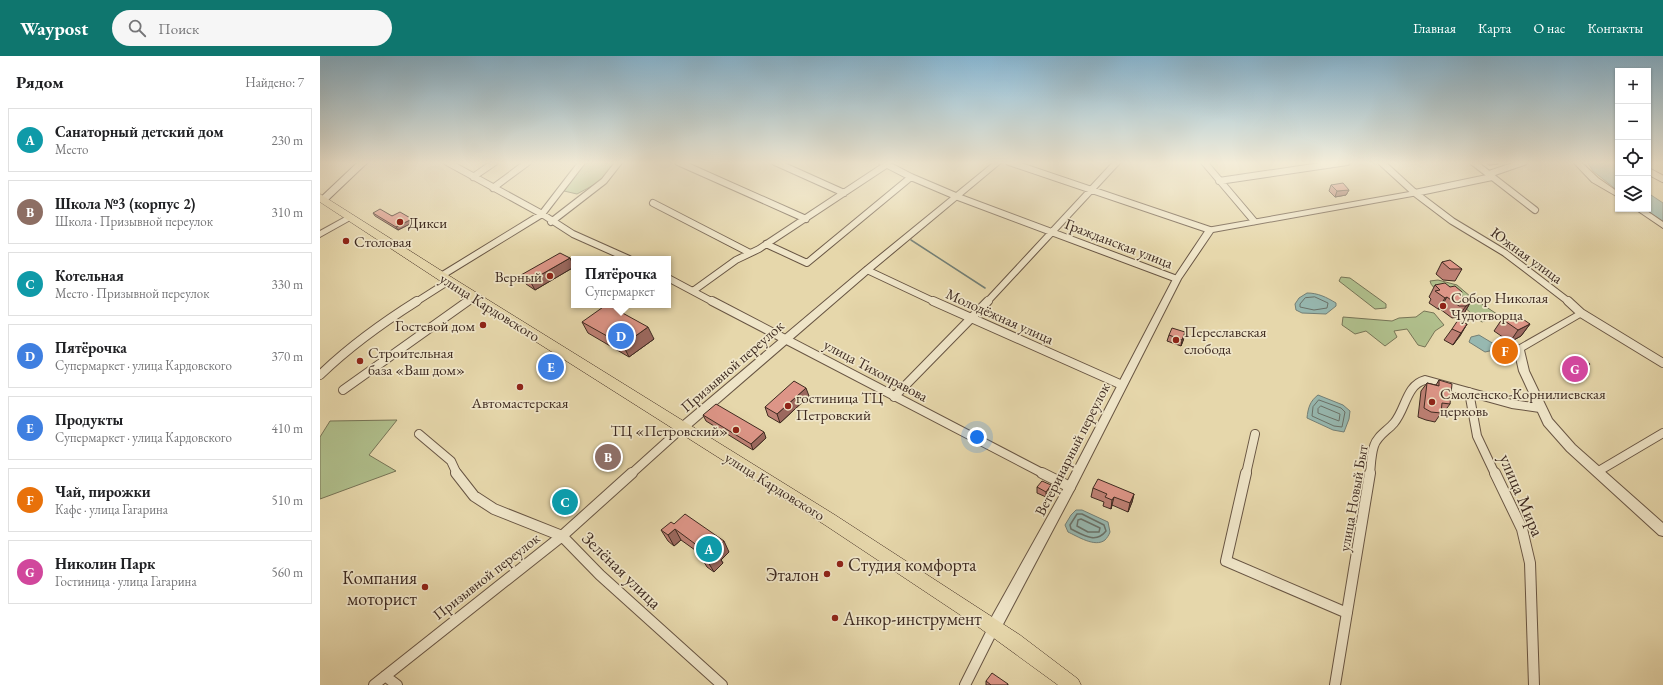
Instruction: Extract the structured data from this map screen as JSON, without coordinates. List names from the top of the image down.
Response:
{
  "streets": {
    "main road": ["улица Кардовского"],
    "street": [
      "Гражданская улица",
      "Южная улица",
      "Молодёжная улица",
      "Призывной переулок",
      "улица Тихонравова",
      "Ветеринарный переулок",
      "улица Мира",
      "улица Новый Быт",
      "Зелёная улица"
    ]
  },
  "crossings": [
    ["Гражданская улица", "Призывной переулок"],
    ["Гражданская улица", "Ветеринарный переулок"],
    ["улица Кардовского", "Призывной переулок"],
    ["улица Кардовского", "Ветеринарный переулок"],
    ["Молодёжная улица", "Призывной переулок"],
    ["Молодёжная улица", "Ветеринарный переулок"],
    ["Призывной переулок", "улица Тихонравова"],
    ["Призывной переулок", "Зелёная улица"],
    ["улица Тихонравова", "Ветеринарный переулок"],
    ["улица Мира", "улица Новый Быт"]
  ],
  "places": [
    "Дикси",
    "Столовая",
    "Верный",
    "Собор Николая Чудотворца",
    "Гостевой дом",
    "Переславская слобода",
    "Строительная база «Ваш дом»",
    "Автомастерская",
    "Смоленско-Корнилиевская церковь",
    "гостиница ТЦ Петровский",
    "ТЦ «Петровский»",
    "Студия комфорта",
    "Эталон",
    "Компания моторист",
    "Анкор-инструмент"
  ],
  "page": {
    "header": "Waypost",
    "search": "Поиск",
    "nav": [
      "Главная",
      "Карта",
      "О нас",
      "Контакты"
    ],
    "heading": ["Рядом", "Найдено: 7"],
    "map_buttons": ["+", "−"],
    "list": [
      {
        "mark": "A",
        "name": "Санаторный детский дом",
        "note": "Место",
        "value": "230 m"
      },
      {
        "mark": "B",
        "name": "Школа №3 (корпус 2)",
        "note": "Школа · Призывной переулок",
        "value": "310 m"
      },
      {
        "mark": "C",
        "name": "Котельная",
        "note": "Место · Призывной переулок",
        "value": "330 m"
      },
      {
        "mark": "D",
        "name": "Пятёрочка",
        "note": "Супермаркет · улица Кардовского",
        "value": "370 m"
      },
      {
        "mark": "E",
        "name": "Продукты",
        "note": "Супермаркет · улица Кардовского",
        "value": "410 m"
      },
      {
        "mark": "F",
        "name": "Чай, пирожки",
        "note": "Кафе · улица Гагарина",
        "value": "510 m"
      },
      {
        "mark": "G",
        "name": "Николин Парк",
        "note": "Гостиница · улица Гагарина",
        "value": "560 m"
      }
    ],
    "popup": ["Пятёрочка", "Супермаркет"],
    "pins": [
      "D",
      "F",
      "E",
      "G",
      "B",
      "C",
      "A"
    ]
  }
}
